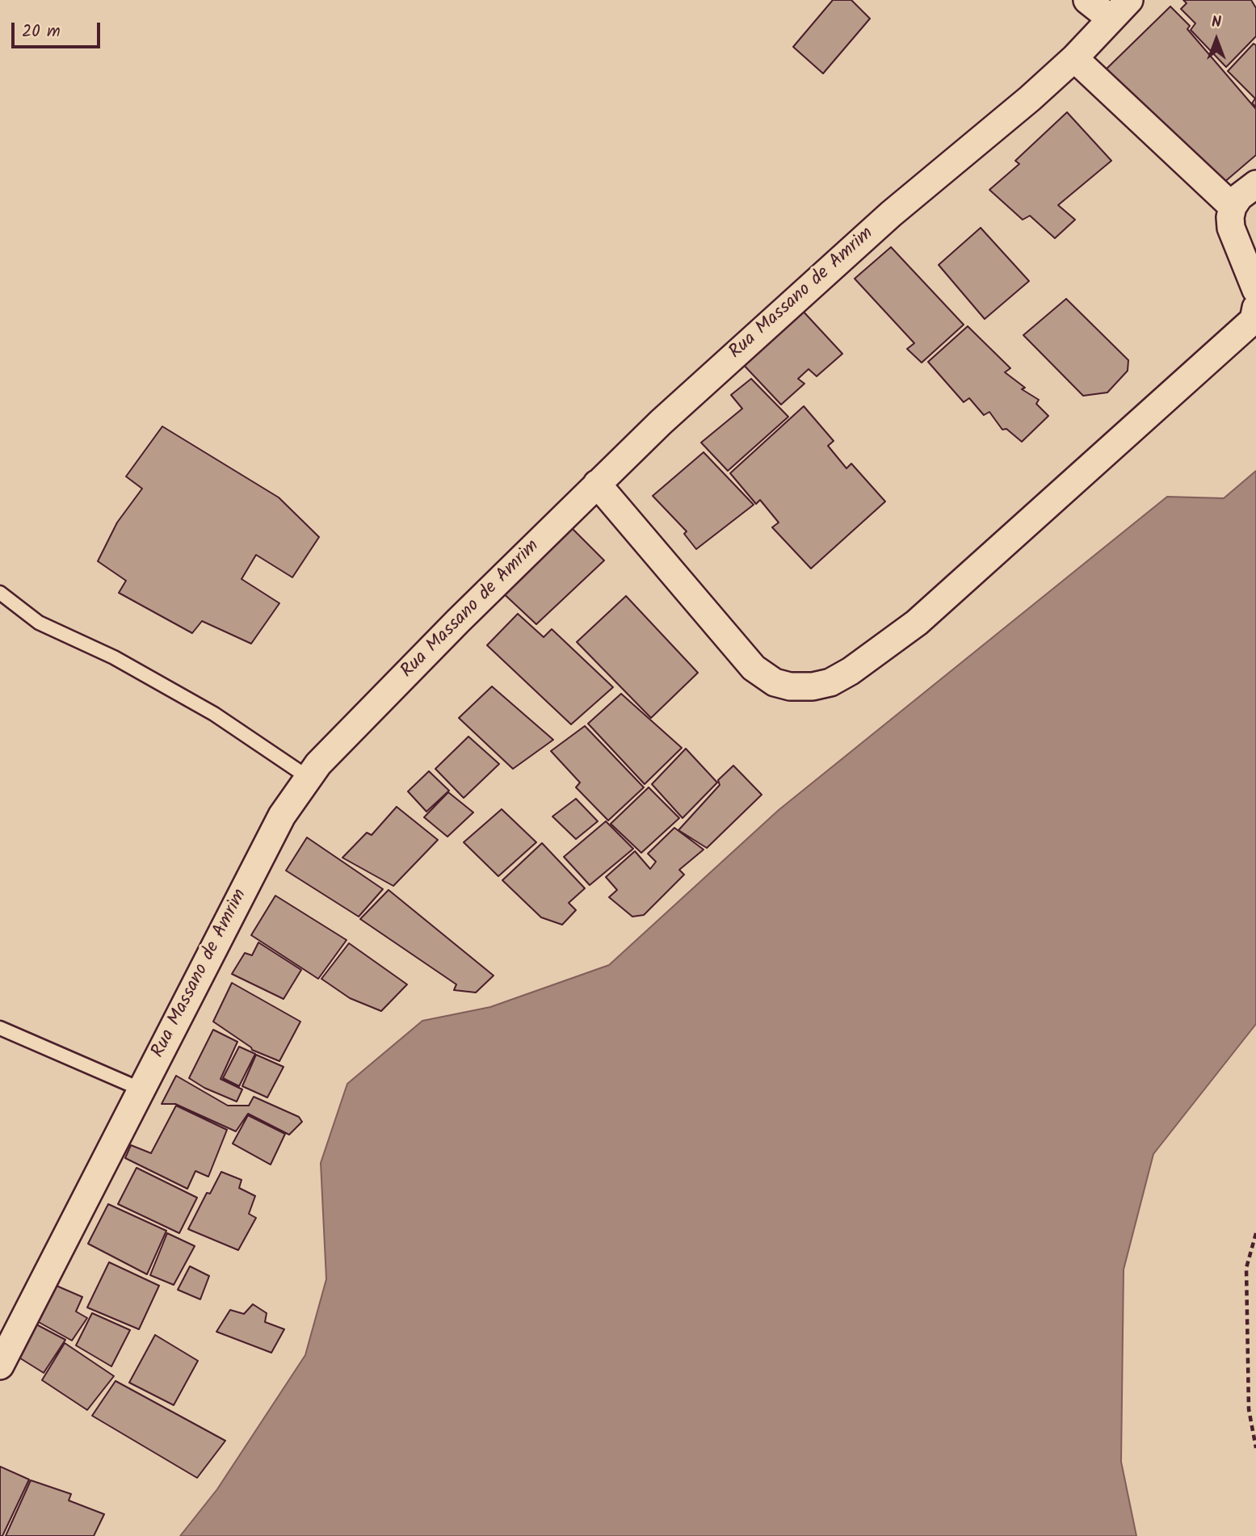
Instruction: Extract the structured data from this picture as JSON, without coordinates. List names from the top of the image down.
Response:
{
  "streets": {
    "street": ["Rua Massano de Amrim"]
  },
  "scale_bar": "20 m",
  "north": "top"
}
